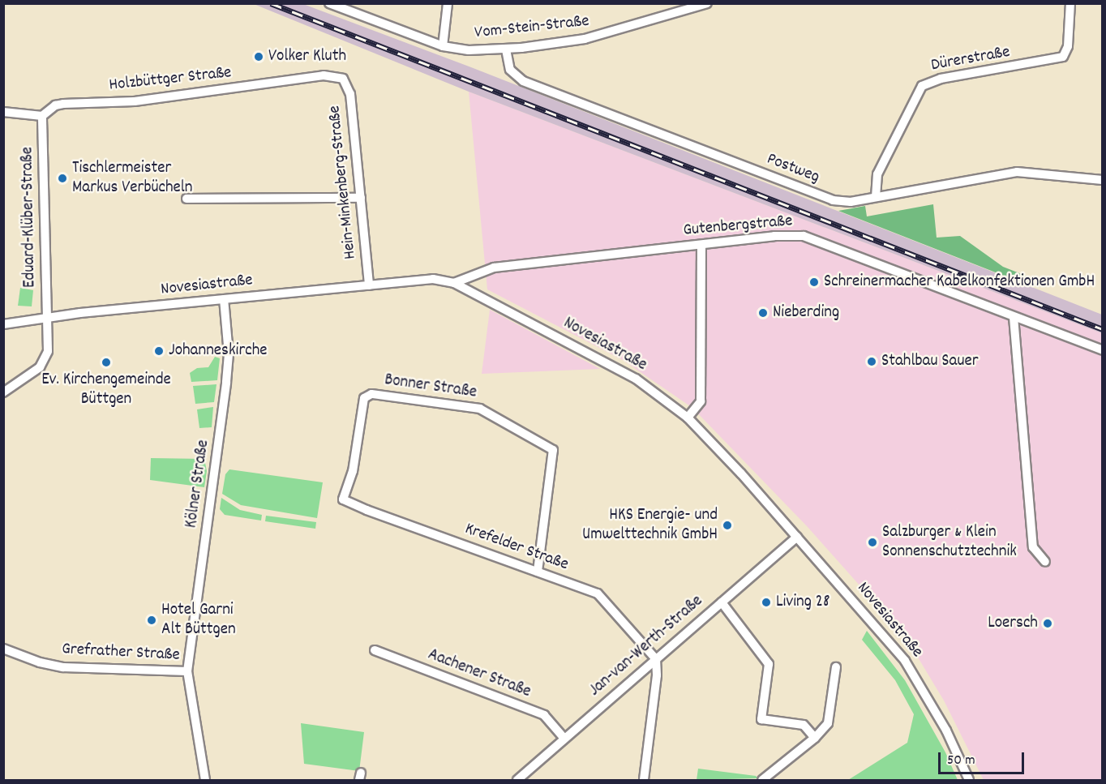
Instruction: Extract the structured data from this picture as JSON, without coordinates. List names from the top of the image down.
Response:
{
  "streets": {
    "street": [
      "Vom-Stein-Straße",
      "Dürerstraße",
      "Holzbüttger Straße",
      "Postweg",
      "Hein-Minkenberg-Straße",
      "Eduard-Klüber-Straße",
      "Gutenbergstraße",
      "Novesiastraße",
      "Bonner Straße",
      "Kölner Straße",
      "Krefelder Straße",
      "Jan-van-Werth-Straße",
      "Grefrather Straße",
      "Aachener Straße"
    ]
  },
  "crossings": [
    ["Vom-Stein-Straße", "Postweg"],
    ["Dürerstraße", "Postweg"],
    ["Holzbüttger Straße", "Hein-Minkenberg-Straße"],
    ["Holzbüttger Straße", "Eduard-Klüber-Straße"],
    ["Hein-Minkenberg-Straße", "Novesiastraße"],
    ["Eduard-Klüber-Straße", "Novesiastraße"],
    ["Gutenbergstraße", "Novesiastraße"],
    ["Novesiastraße", "Kölner Straße"],
    ["Novesiastraße", "Jan-van-Werth-Straße"],
    ["Bonner Straße", "Krefelder Straße"],
    ["Kölner Straße", "Grefrather Straße"],
    ["Krefelder Straße", "Jan-van-Werth-Straße"],
    ["Jan-van-Werth-Straße", "Aachener Straße"]
  ],
  "places": [
    "Volker Kluth",
    "Tischlermeister Markus Verbücheln",
    "Schreinermacher Kabelkonfektionen GmbH",
    "Nieberding",
    "Johanneskirche",
    "Stahlbau Sauer",
    "Ev. Kirchengemeinde Büttgen",
    "HKS Energie- und Umwelttechnik GmbH",
    "Salzburger & Klein Sonnenschutztechnik",
    "Living 28",
    "Hotel Garni Alt Büttgen",
    "Loersch"
  ],
  "scale_bar": "50 m"
}
